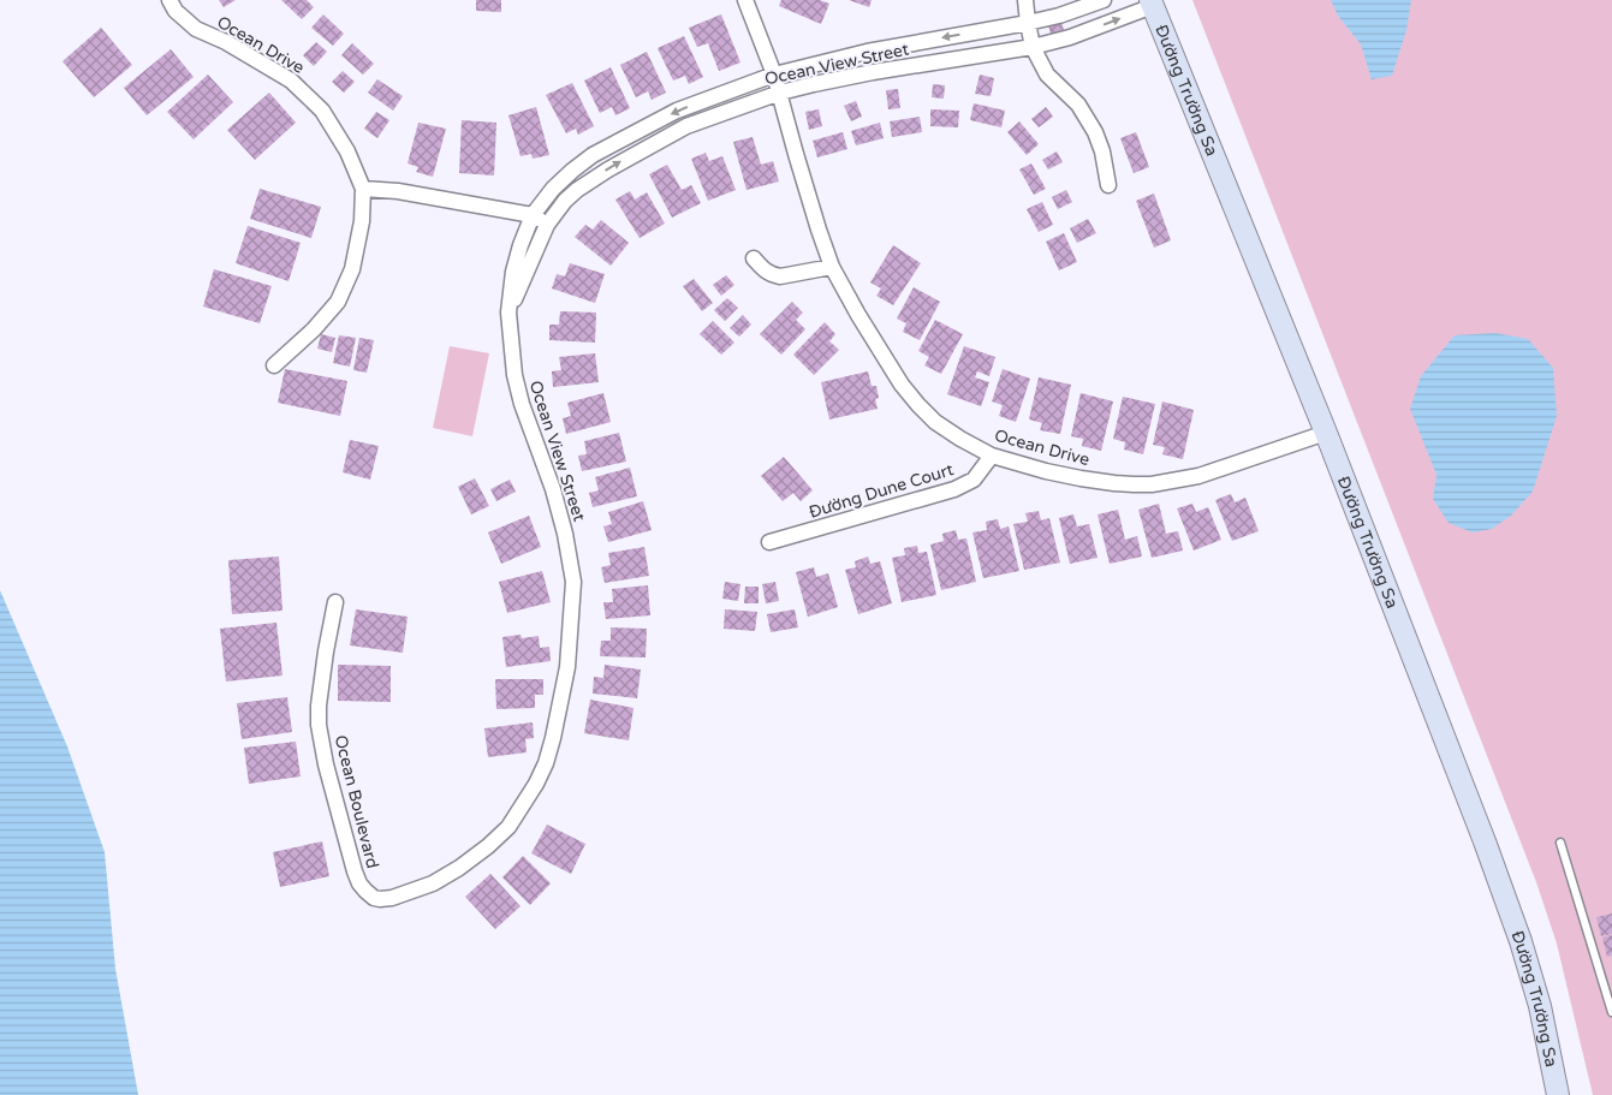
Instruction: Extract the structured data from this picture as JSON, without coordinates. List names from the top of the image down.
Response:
{
  "streets": {
    "main road": ["Đường Trường Sa"],
    "street": [
      "Ocean Drive",
      "Ocean View Street",
      "Đường Dune Court",
      "Ocean Boulevard"
    ]
  },
  "crossings": [
    ["Ocean Drive", "Ocean View Street"],
    ["Ocean Drive", "Đường Trường Sa"],
    ["Ocean Drive", "Đường Dune Court"],
    ["Ocean View Street", "Đường Trường Sa"],
    ["Ocean View Street", "Ocean Boulevard"]
  ]
}
